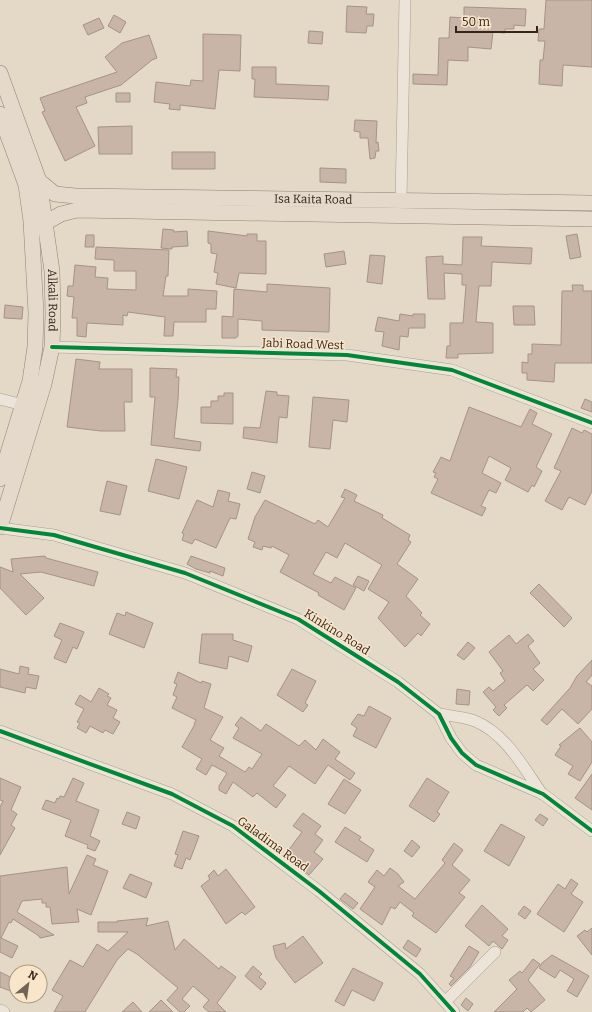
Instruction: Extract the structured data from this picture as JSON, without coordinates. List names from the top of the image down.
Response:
{
  "streets": {
    "main road": ["Isa Kaita Road", "Alkali Road"],
    "street": ["Jabi Road West", "Kinkino Road", "Galadima Road"]
  },
  "crossings": [
    ["Isa Kaita Road", "Alkali Road"],
    ["Alkali Road", "Jabi Road West"],
    ["Alkali Road", "Kinkino Road"]
  ],
  "scale_bar": "50 m",
  "north": "top right"
}
